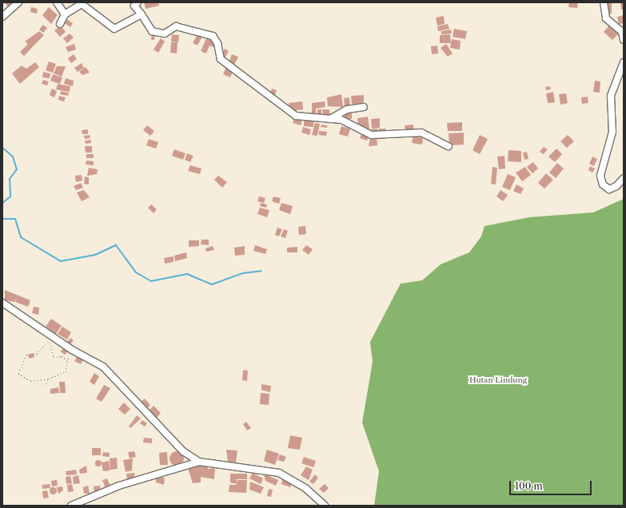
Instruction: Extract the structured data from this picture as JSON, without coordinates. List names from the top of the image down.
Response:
{
  "parks": ["Hutan Lindung"],
  "scale_bar": "100 m"
}
